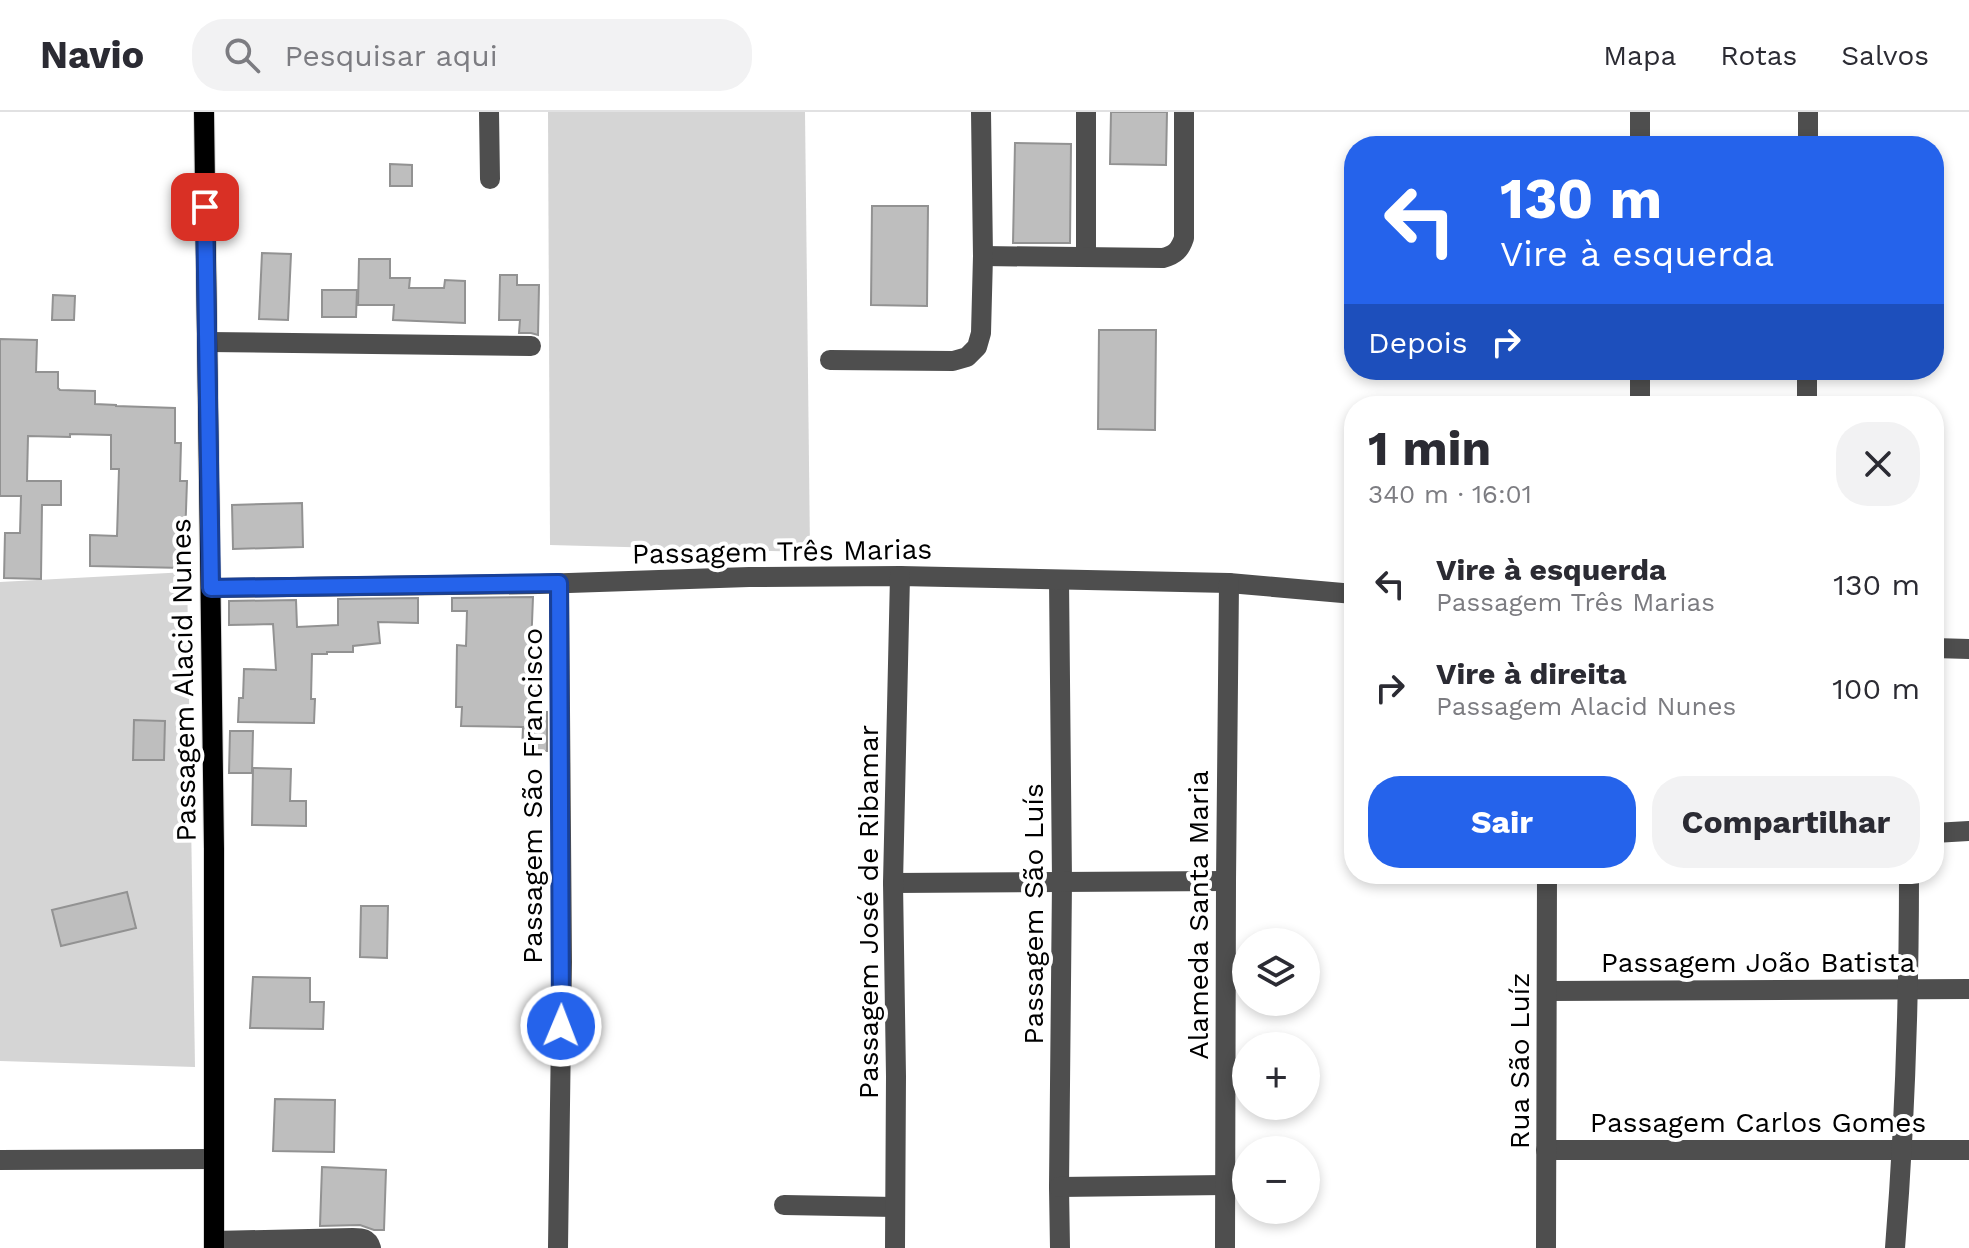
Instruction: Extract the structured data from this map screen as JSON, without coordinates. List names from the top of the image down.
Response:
{
  "streets": {
    "main road": ["Passagem Alacid Nunes"],
    "street": [
      "Passagem Três Marias",
      "Passagem São Francisco",
      "Passagem José de Ribamar",
      "Passagem São Luís",
      "Alameda Santa Maria",
      "Passagem João Batista",
      "Rua São Luíz",
      "Passagem Carlos Gomes"
    ]
  },
  "crossings": [
    ["Passagem Três Marias", "Passagem Alacid Nunes"],
    ["Passagem Três Marias", "Passagem São Francisco"],
    ["Passagem Três Marias", "Passagem José de Ribamar"],
    ["Passagem Três Marias", "Passagem São Luís"],
    ["Passagem Três Marias", "Alameda Santa Maria"],
    ["Passagem João Batista", "Rua São Luíz"],
    ["Rua São Luíz", "Passagem Carlos Gomes"]
  ],
  "page": {
    "header": "Navio",
    "search": "Pesquisar aqui",
    "nav": ["Mapa", "Rotas", "Salvos"],
    "turn": ["130 m", "Vire à esquerda"],
    "then": "Depois",
    "heading": ["1 min", "340 m · 16:01"],
    "list": [
      {
        "name": "Vire à esquerda",
        "note": "Passagem Três Marias",
        "value": "130 m"
      },
      {
        "name": "Vire à direita",
        "note": "Passagem Alacid Nunes",
        "value": "100 m"
      }
    ],
    "buttons": ["Sair", "Compartilhar"],
    "map_buttons": ["+", "−"]
  }
}
